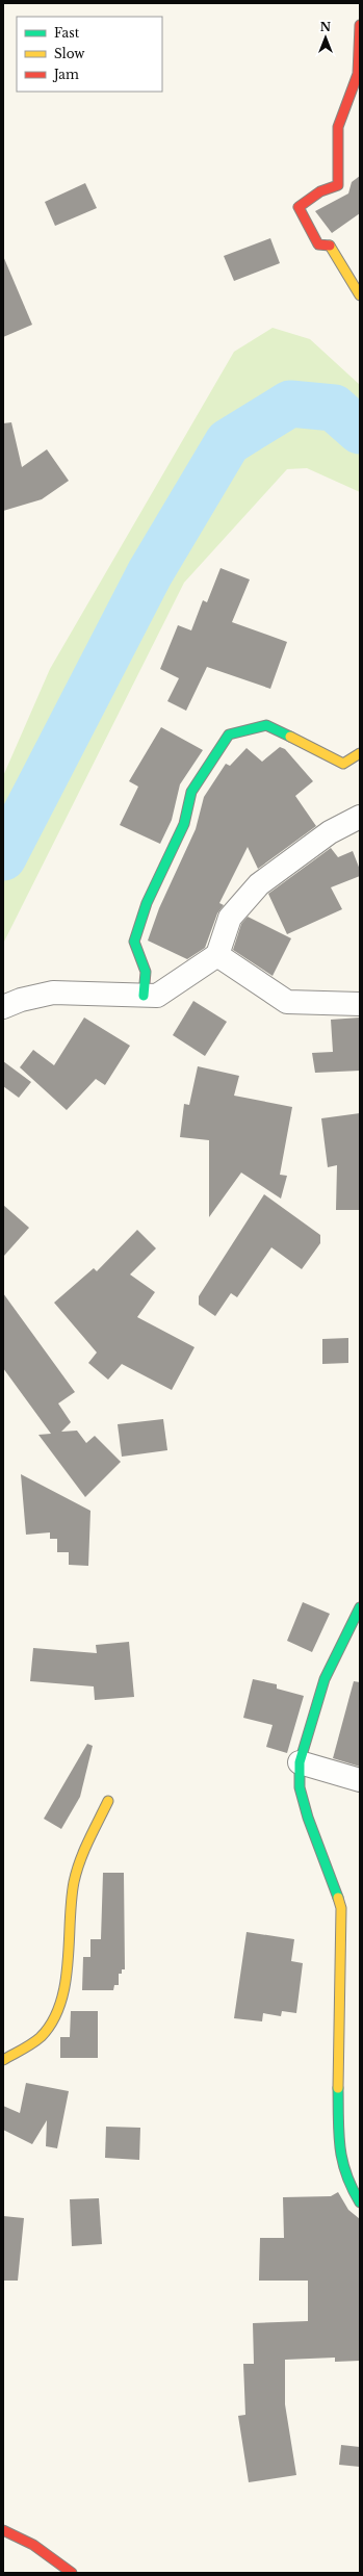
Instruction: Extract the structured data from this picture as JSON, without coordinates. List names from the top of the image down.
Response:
{
  "legend": ["Fast", "Slow", "Jam"],
  "north": "top"
}
